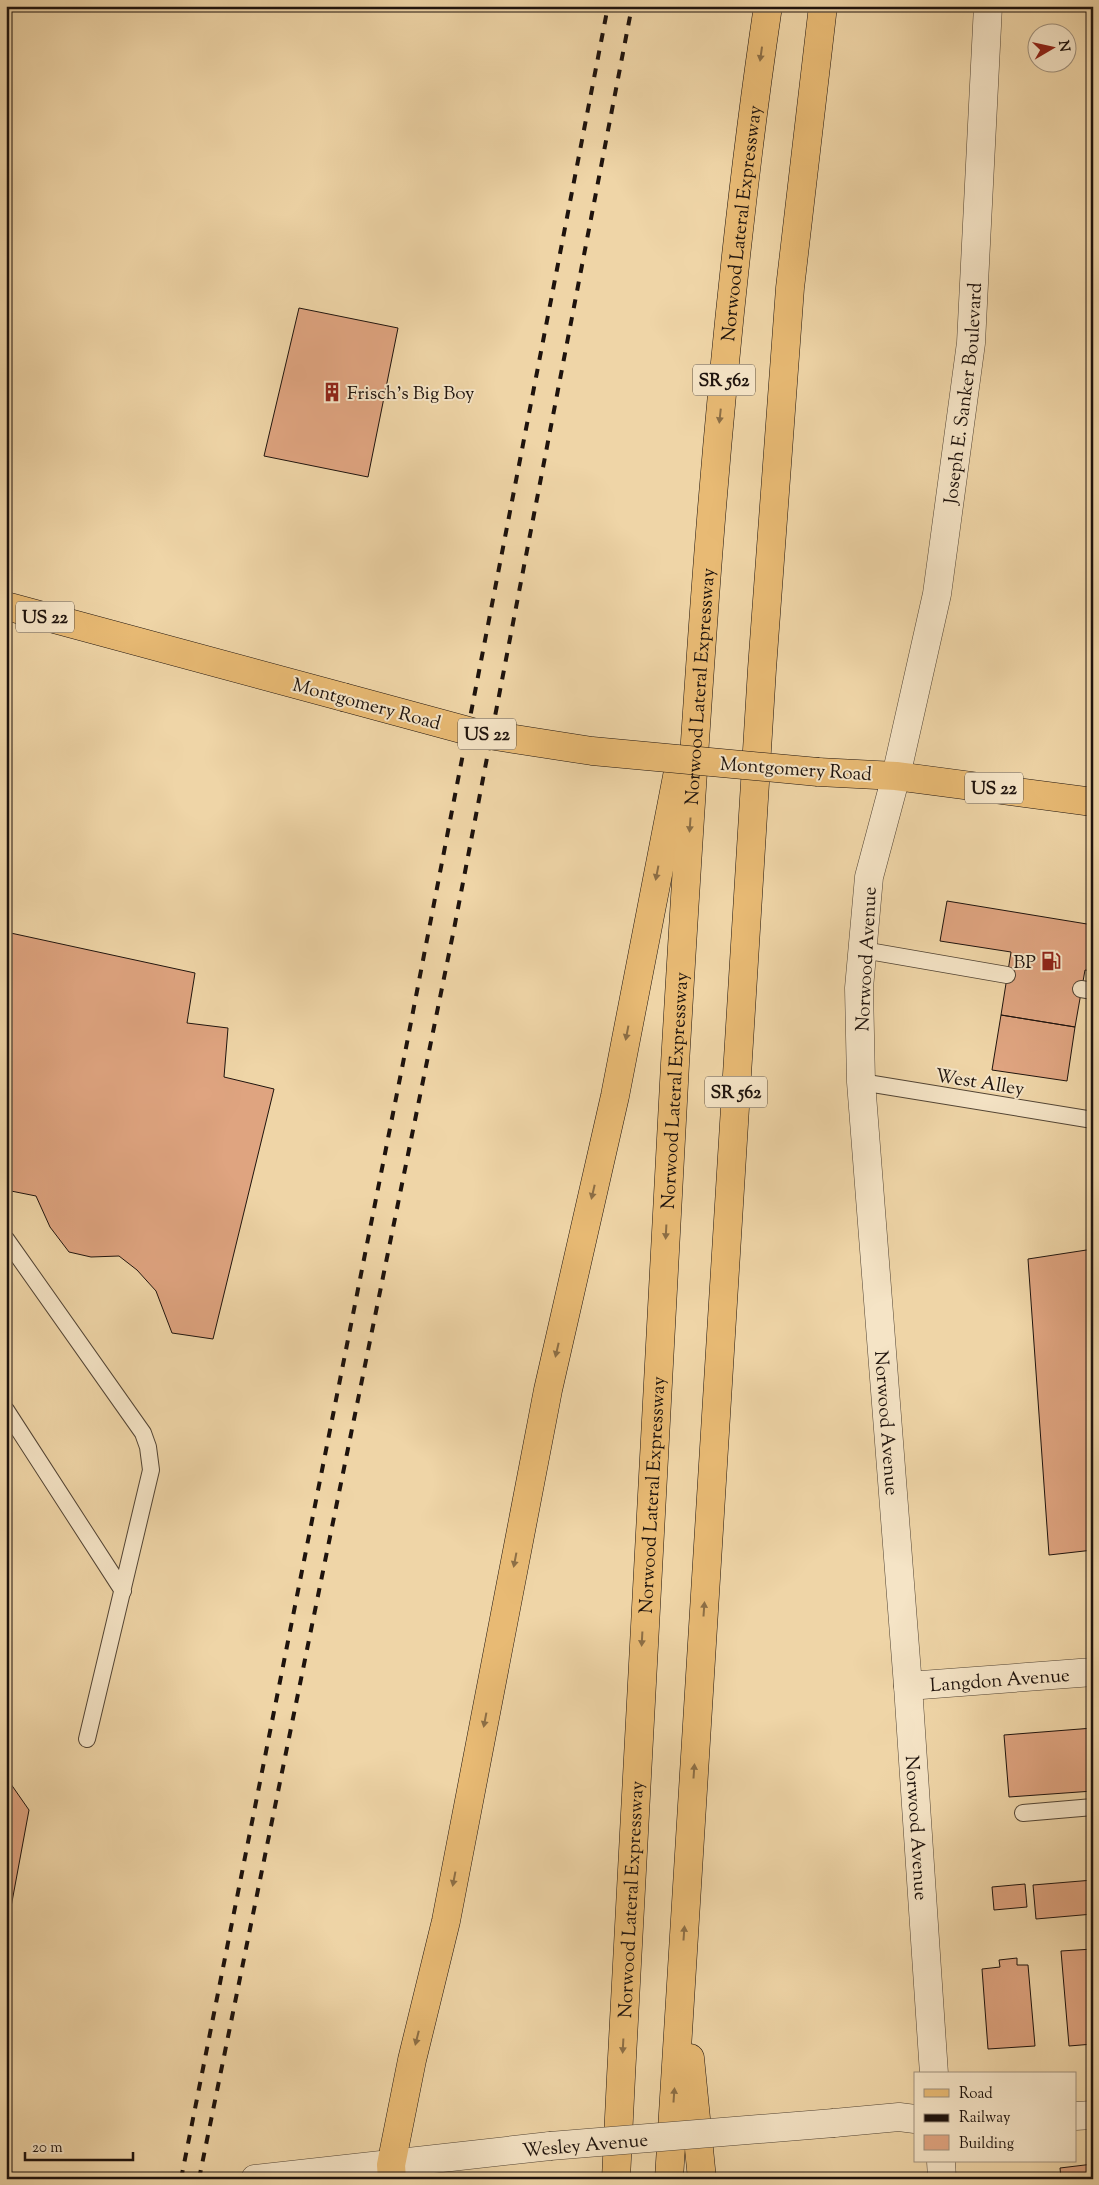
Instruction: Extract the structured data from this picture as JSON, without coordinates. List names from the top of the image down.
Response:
{
  "streets": {
    "main road": [
      "Norwood Lateral Expressway",
      "SR 562",
      "US 22",
      "Montgomery Road"
    ],
    "street": [
      "Joseph E. Sanker Boulevard",
      "Norwood Avenue",
      "Langdon Avenue",
      "Wesley Avenue"
    ],
    "lane": ["West Alley"]
  },
  "crossings": [
    ["Joseph E. Sanker Boulevard", "Montgomery Road"],
    ["Joseph E. Sanker Boulevard", "Norwood Avenue"],
    ["Montgomery Road", "Norwood Avenue"],
    ["Norwood Avenue", "West Alley"],
    ["Norwood Avenue", "Langdon Avenue"]
  ],
  "places": {
    "building": ["Frisch's Big Boy"],
    "fuel station": ["BP"]
  },
  "legend": ["Road", "Railway", "Building"],
  "scale_bar": "20 m",
  "north": "right"
}
